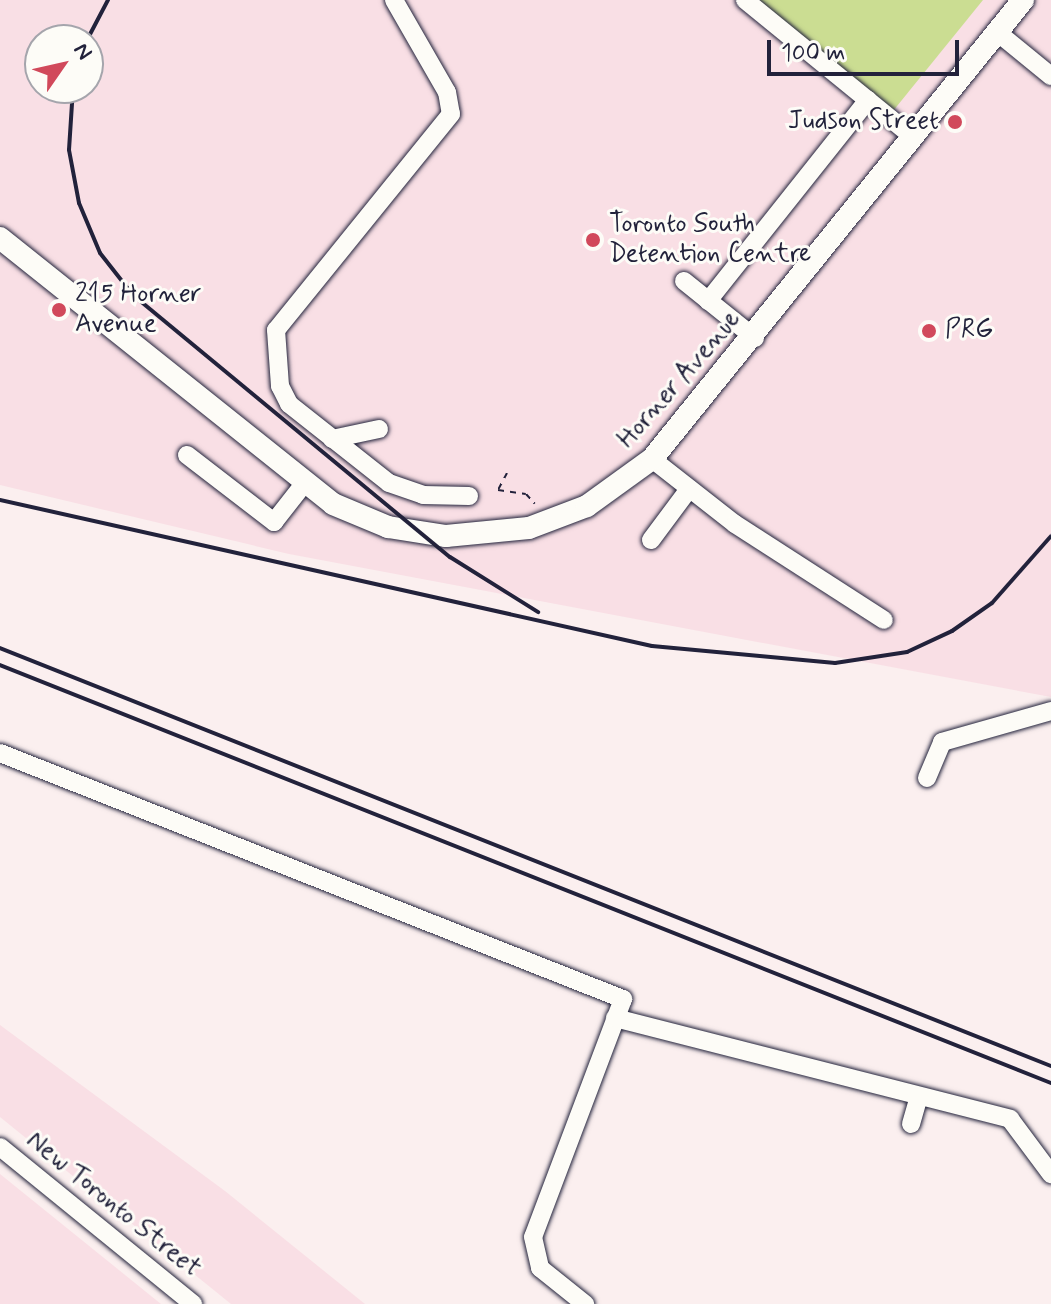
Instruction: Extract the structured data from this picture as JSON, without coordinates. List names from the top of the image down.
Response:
{
  "streets": {
    "main road": ["Horner Avenue"],
    "street": ["New Toronto Street"]
  },
  "places": [
    "Judson Street",
    "Toronto South Detention Centre",
    "215 Horner Avenue",
    "PRG"
  ],
  "scale_bar": "100 m",
  "north": "top right"
}
